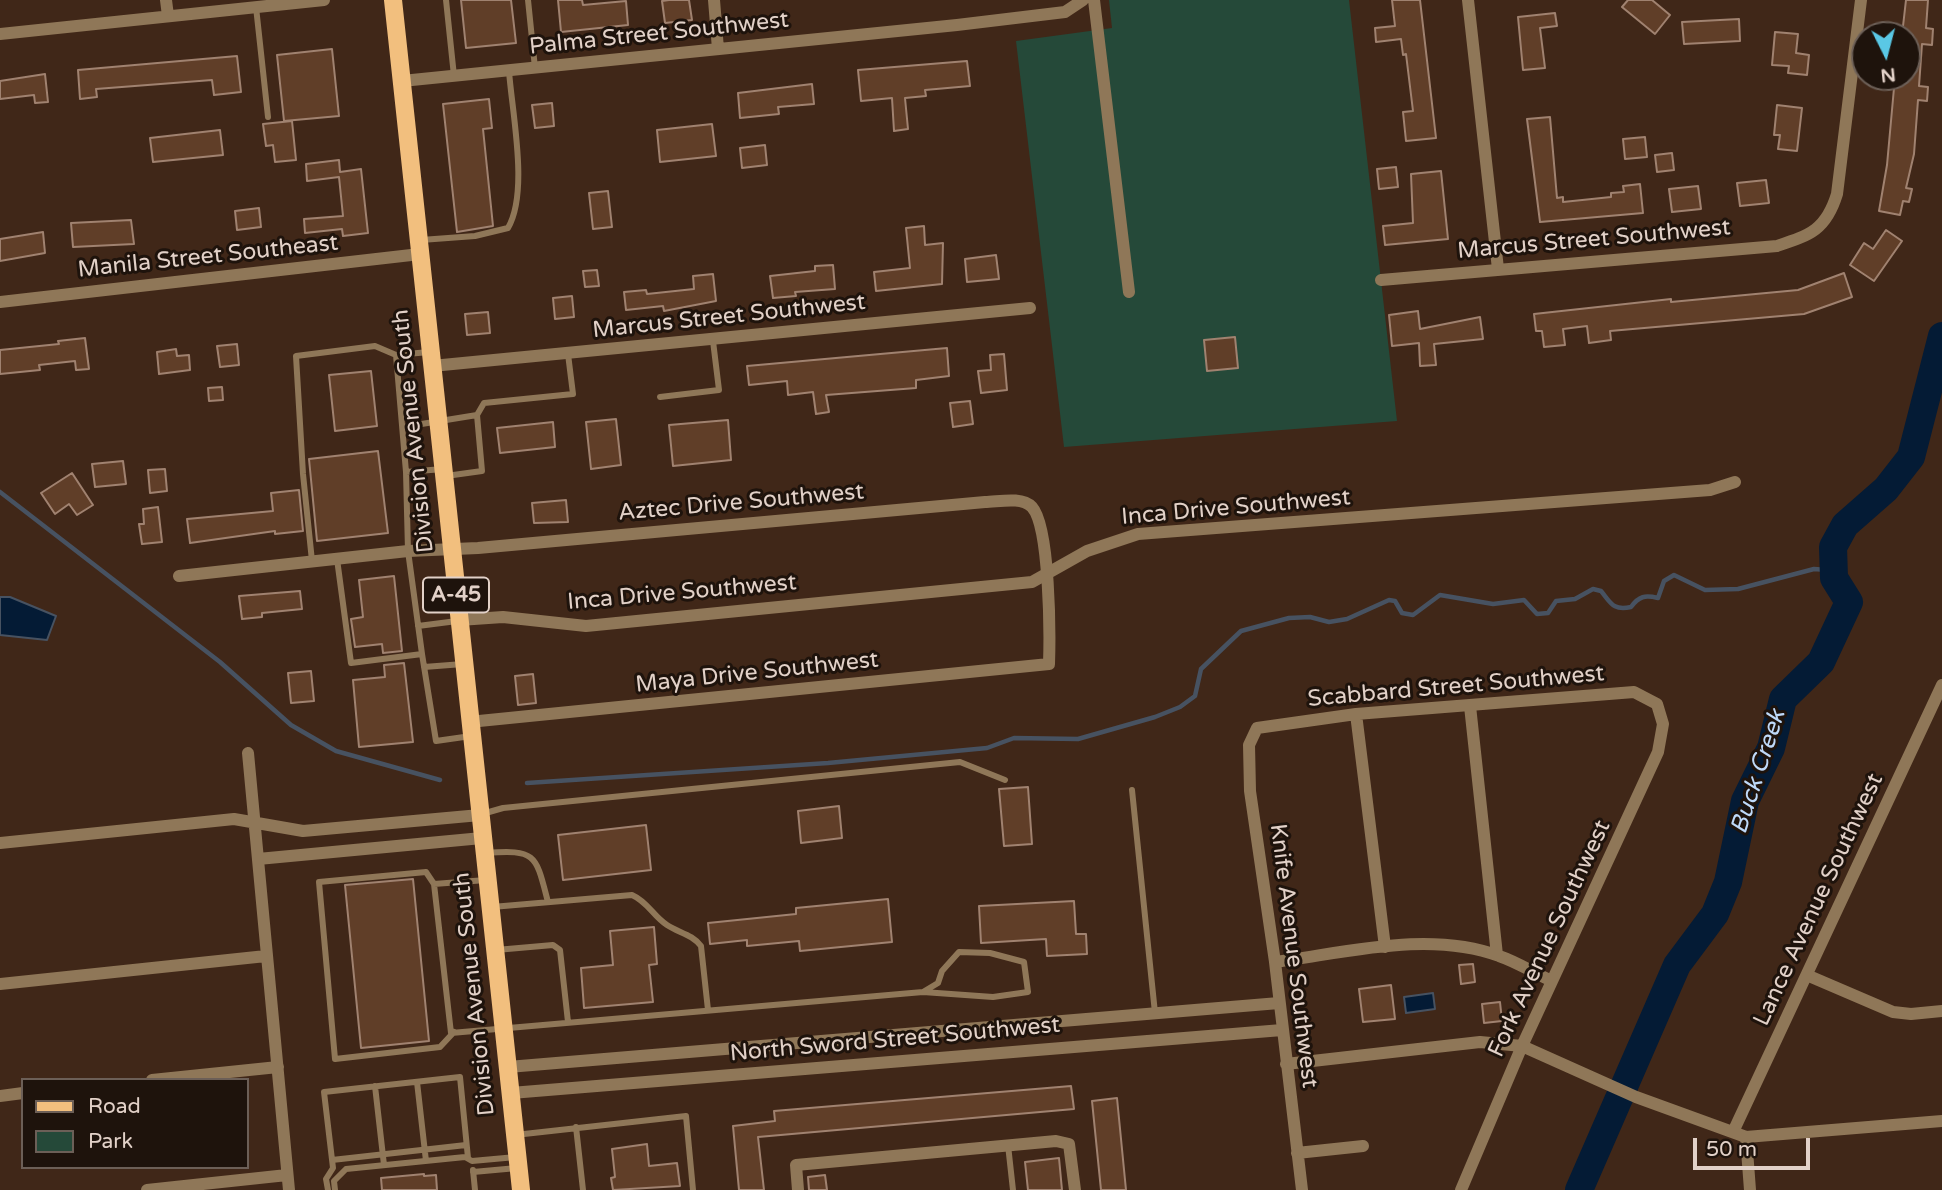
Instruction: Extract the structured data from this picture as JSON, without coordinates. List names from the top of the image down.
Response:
{
  "streets": {
    "main road": ["Division Avenue South", "A-45"],
    "street": [
      "Palma Street Southwest",
      "Marcus Street Southwest",
      "Manila Street Southeast",
      "Aztec Drive Southwest",
      "Inca Drive Southwest",
      "Maya Drive Southwest",
      "Scabbard Street Southwest",
      "Lance Avenue Southwest",
      "Fork Avenue Southwest",
      "Knife Avenue Southwest",
      "North Sword Street Southwest"
    ]
  },
  "crossings": [
    ["Palma Street Southwest", "Division Avenue South"],
    ["Marcus Street Southwest", "Division Avenue South"],
    ["Manila Street Southeast", "Division Avenue South"],
    ["Division Avenue South", "Aztec Drive Southwest"],
    ["Division Avenue South", "Inca Drive Southwest"],
    ["Division Avenue South", "Maya Drive Southwest"],
    ["Division Avenue South", "North Sword Street Southwest"],
    ["Aztec Drive Southwest", "Inca Drive Southwest"],
    ["Aztec Drive Southwest", "Maya Drive Southwest"],
    ["Inca Drive Southwest", "Maya Drive Southwest"],
    ["Scabbard Street Southwest", "Fork Avenue Southwest"],
    ["Scabbard Street Southwest", "Knife Avenue Southwest"],
    ["Knife Avenue Southwest", "North Sword Street Southwest"]
  ],
  "water": ["Buck Creek"],
  "legend": ["Road", "Park"],
  "scale_bar": "50 m",
  "north": "bottom"
}
